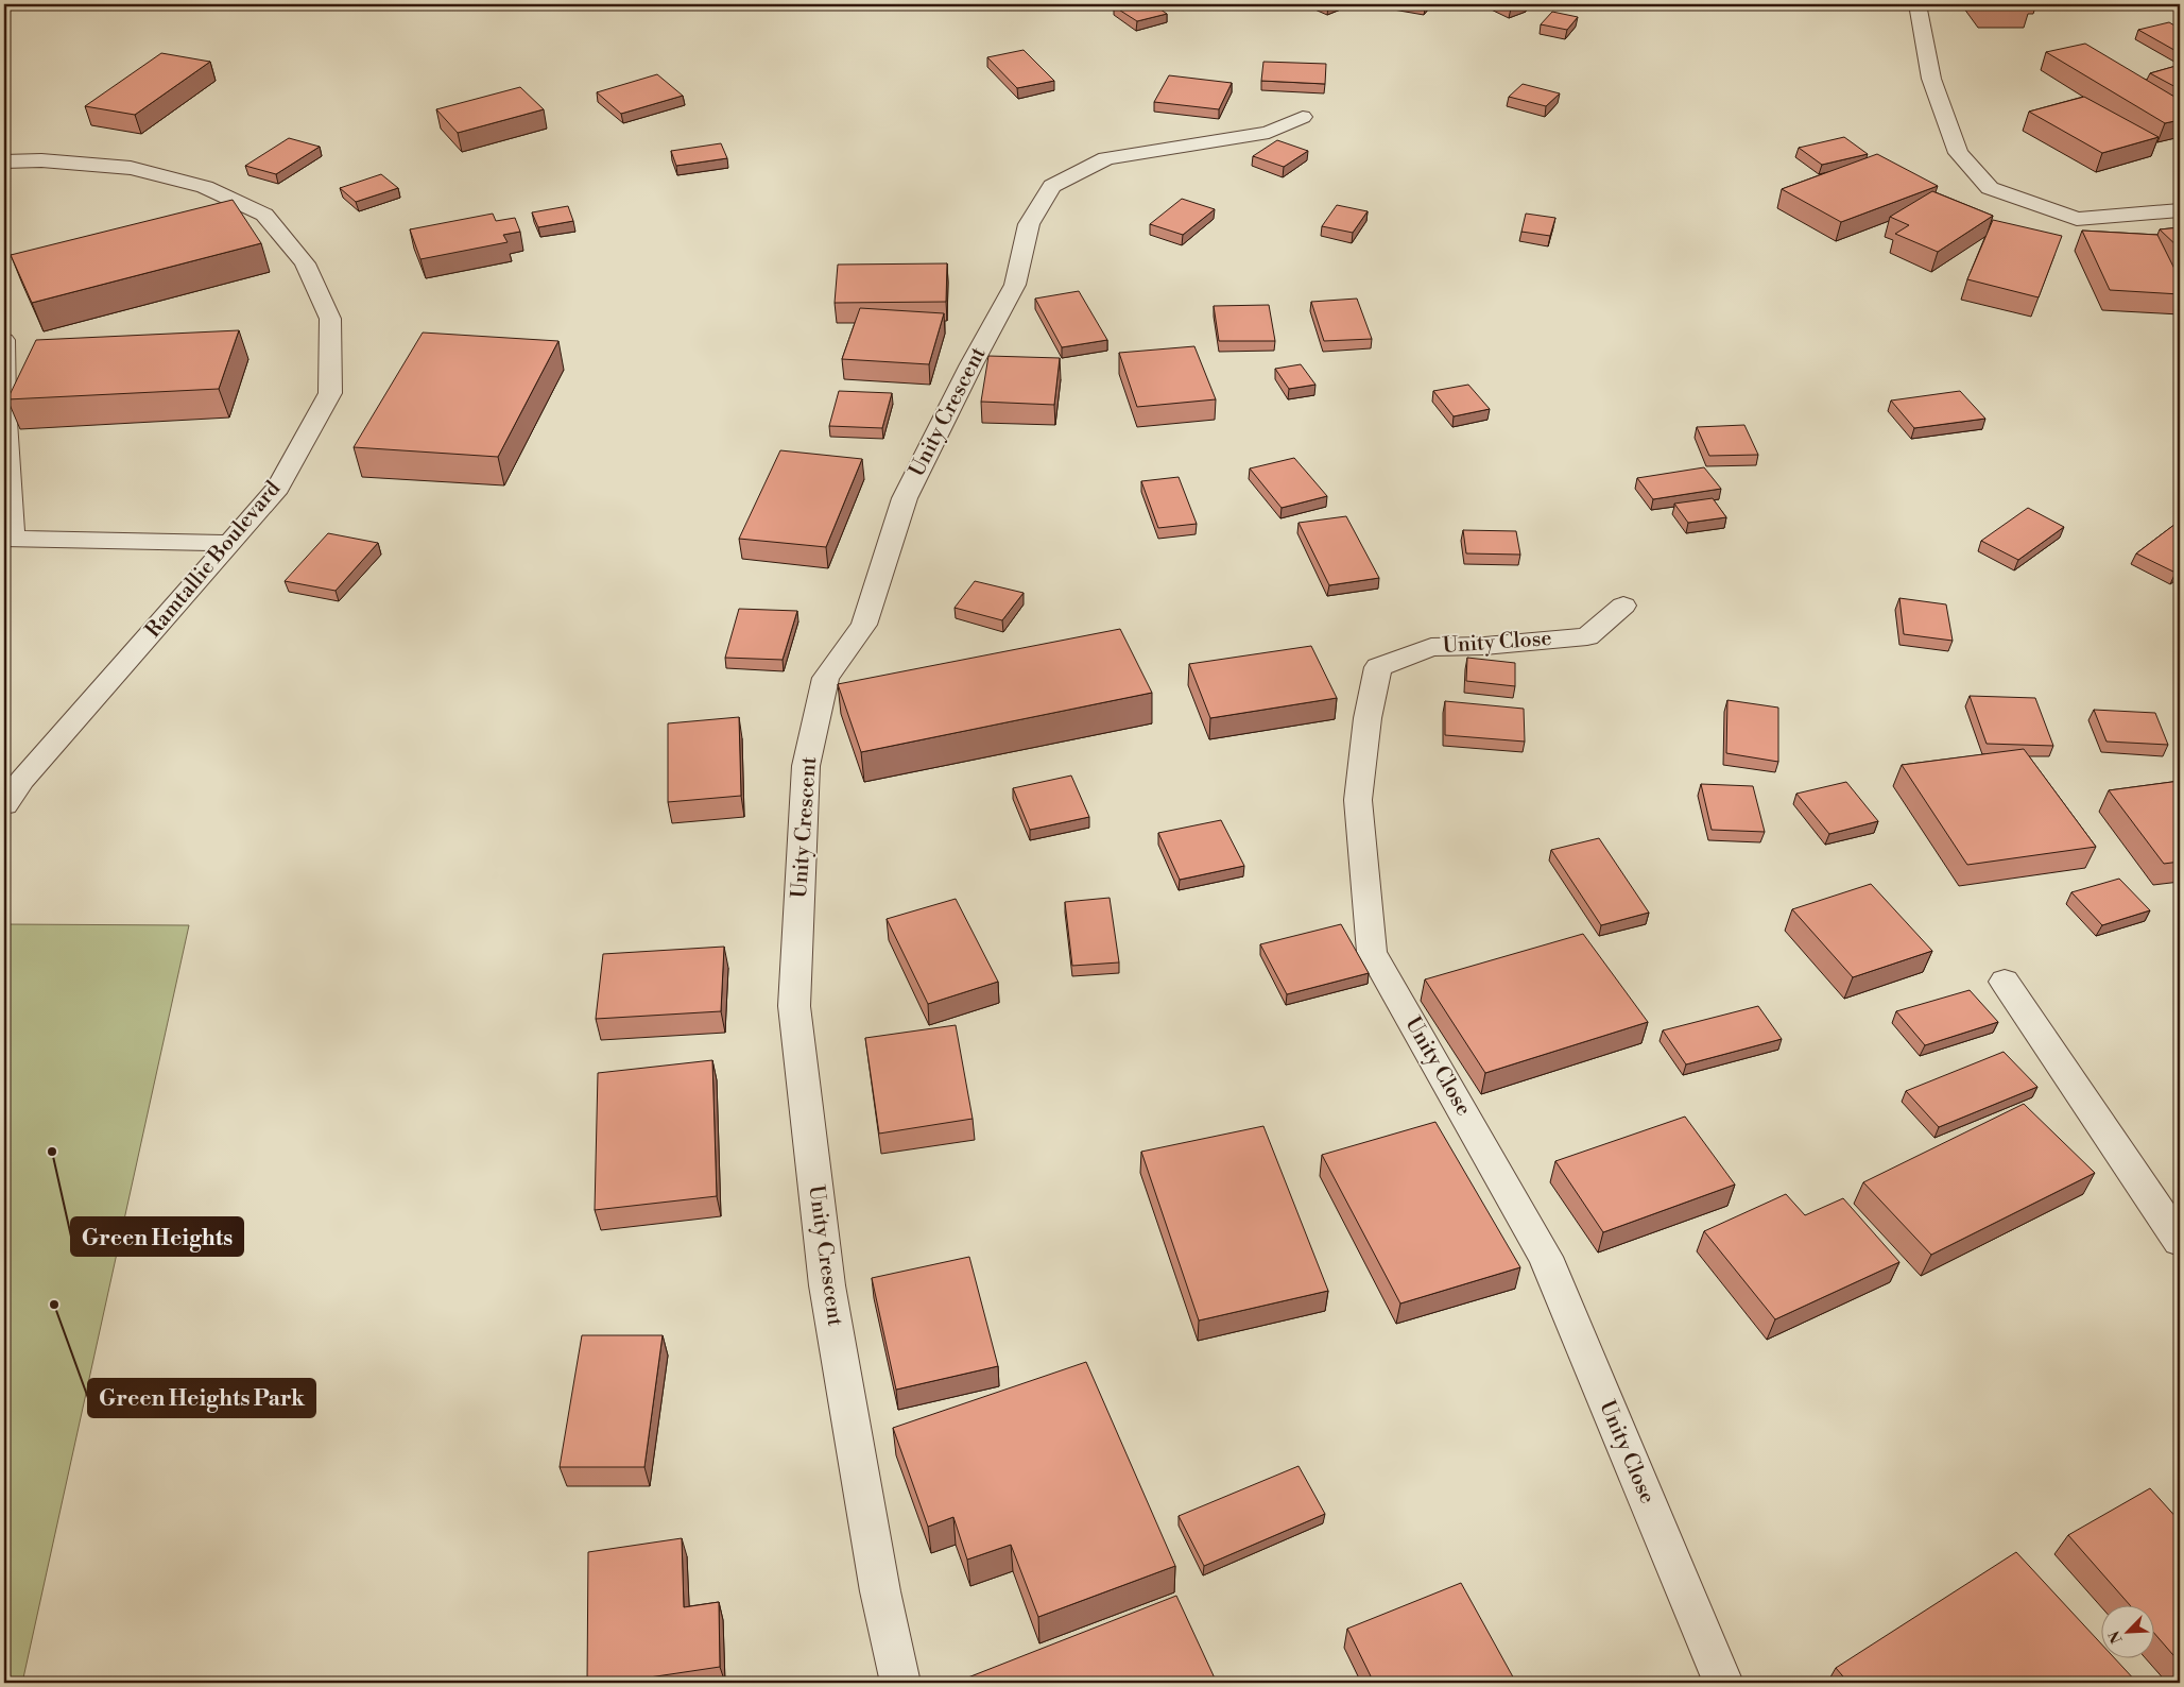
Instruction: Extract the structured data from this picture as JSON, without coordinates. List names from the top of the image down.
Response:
{
  "streets": {
    "street": ["Unity Crescent", "Ramtallie Boulevard", "Unity Close"]
  },
  "places": ["Green Heights", "Green Heights Park"],
  "north": "bottom left"
}
